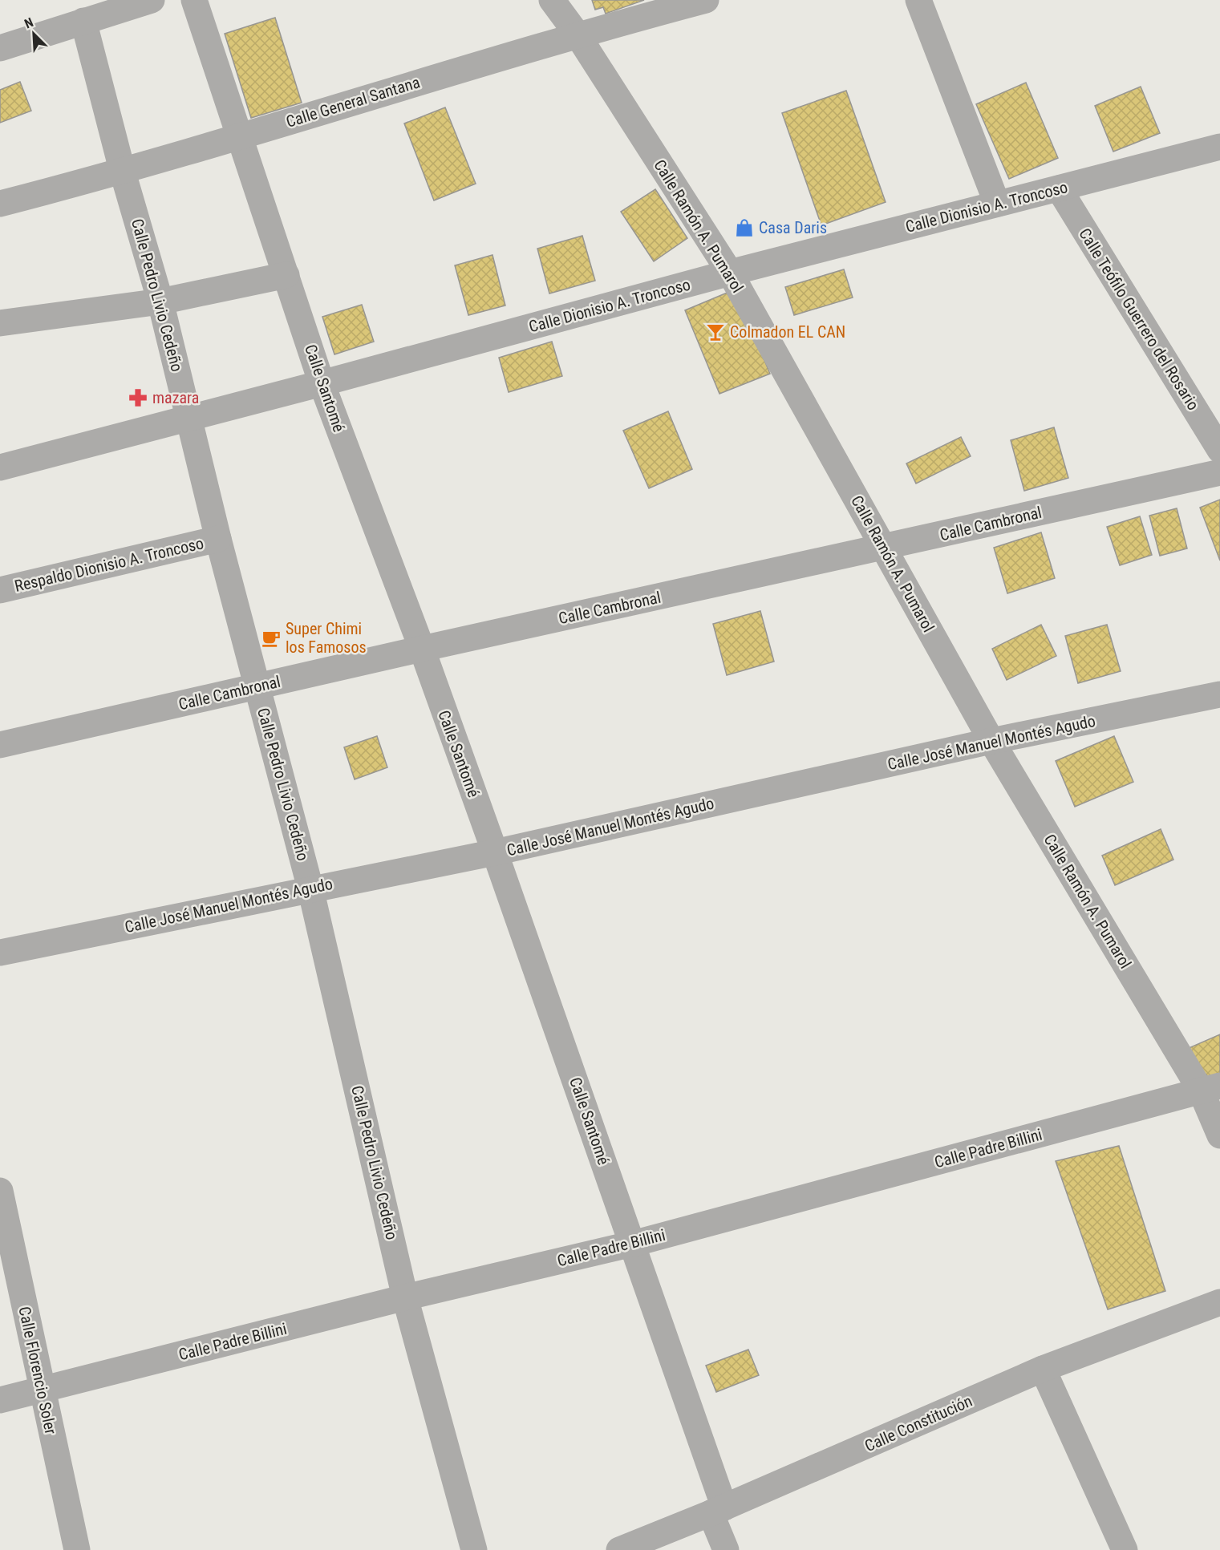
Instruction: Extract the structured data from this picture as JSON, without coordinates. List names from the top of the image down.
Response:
{
  "streets": {
    "street": [
      "Calle General Santana",
      "Calle Dionisio A. Troncoso",
      "Calle Ramón A. Pumarol",
      "Calle Pedro Livio Cedeño",
      "Calle Teófilo Guerrero del Rosario",
      "Calle Santomé",
      "Calle Cambronal",
      "Respaldo Dionisio A. Troncoso",
      "Calle José Manuel Montés Agudo",
      "Calle Padre Billini",
      "Calle Florencio Soler",
      "Calle Constitución"
    ]
  },
  "crossings": [
    ["Calle General Santana", "Calle Ramón A. Pumarol"],
    ["Calle General Santana", "Calle Pedro Livio Cedeño"],
    ["Calle General Santana", "Calle Santomé"],
    ["Calle Dionisio A. Troncoso", "Calle Ramón A. Pumarol"],
    ["Calle Dionisio A. Troncoso", "Calle Pedro Livio Cedeño"],
    ["Calle Dionisio A. Troncoso", "Calle Teófilo Guerrero del Rosario"],
    ["Calle Dionisio A. Troncoso", "Calle Santomé"],
    ["Calle Ramón A. Pumarol", "Calle Cambronal"],
    ["Calle Ramón A. Pumarol", "Calle José Manuel Montés Agudo"],
    ["Calle Ramón A. Pumarol", "Calle Padre Billini"],
    ["Calle Pedro Livio Cedeño", "Calle Cambronal"],
    ["Calle Pedro Livio Cedeño", "Respaldo Dionisio A. Troncoso"],
    ["Calle Pedro Livio Cedeño", "Calle José Manuel Montés Agudo"],
    ["Calle Pedro Livio Cedeño", "Calle Padre Billini"],
    ["Calle Santomé", "Calle Cambronal"],
    ["Calle Santomé", "Calle José Manuel Montés Agudo"],
    ["Calle Santomé", "Calle Padre Billini"],
    ["Calle Santomé", "Calle Constitución"],
    ["Calle Padre Billini", "Calle Florencio Soler"]
  ],
  "places": {
    "shop": ["Casa Daris"],
    "bar": ["Colmadon EL CAN"],
    "pharmacy": ["mazara"],
    "cafe": ["Super Chimi los Famosos"]
  },
  "north": "top left"
}
